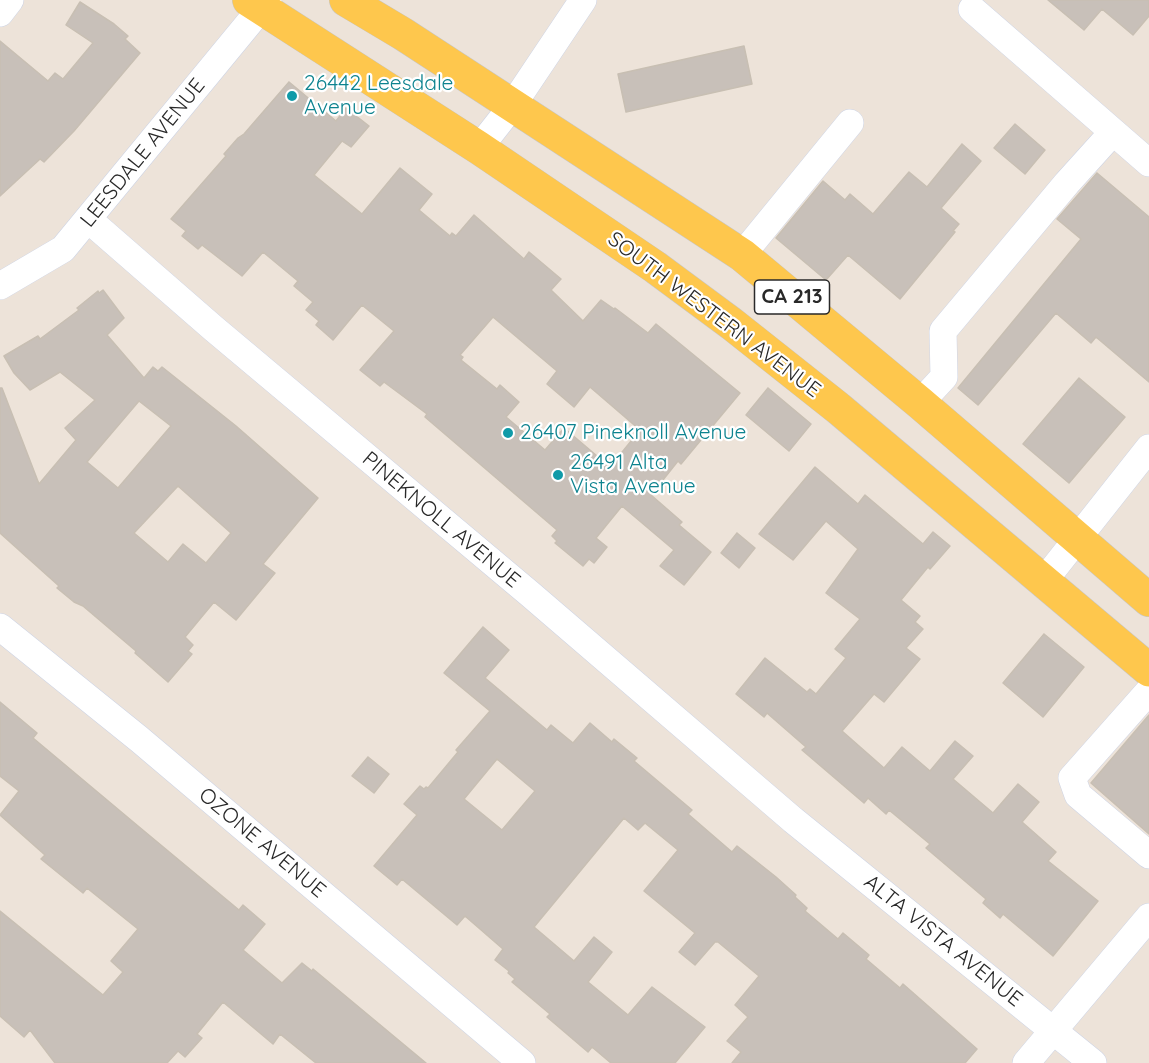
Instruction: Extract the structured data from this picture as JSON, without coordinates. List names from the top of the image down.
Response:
{
  "streets": {
    "main road": ["CA 213", "SOUTH WESTERN AVENUE"],
    "street": [
      "LEESDALE AVENUE",
      "PINEKNOLL AVENUE",
      "OZONE AVENUE",
      "ALTA VISTA AVENUE"
    ]
  },
  "crossings": [
    ["LEESDALE AVENUE", "SOUTH WESTERN AVENUE"],
    ["LEESDALE AVENUE", "PINEKNOLL AVENUE"],
    ["PINEKNOLL AVENUE", "ALTA VISTA AVENUE"]
  ],
  "places": ["26442 Leesdale Avenue", "26407 Pineknoll Avenue", "26491 Alta Vista Avenue"]
}
